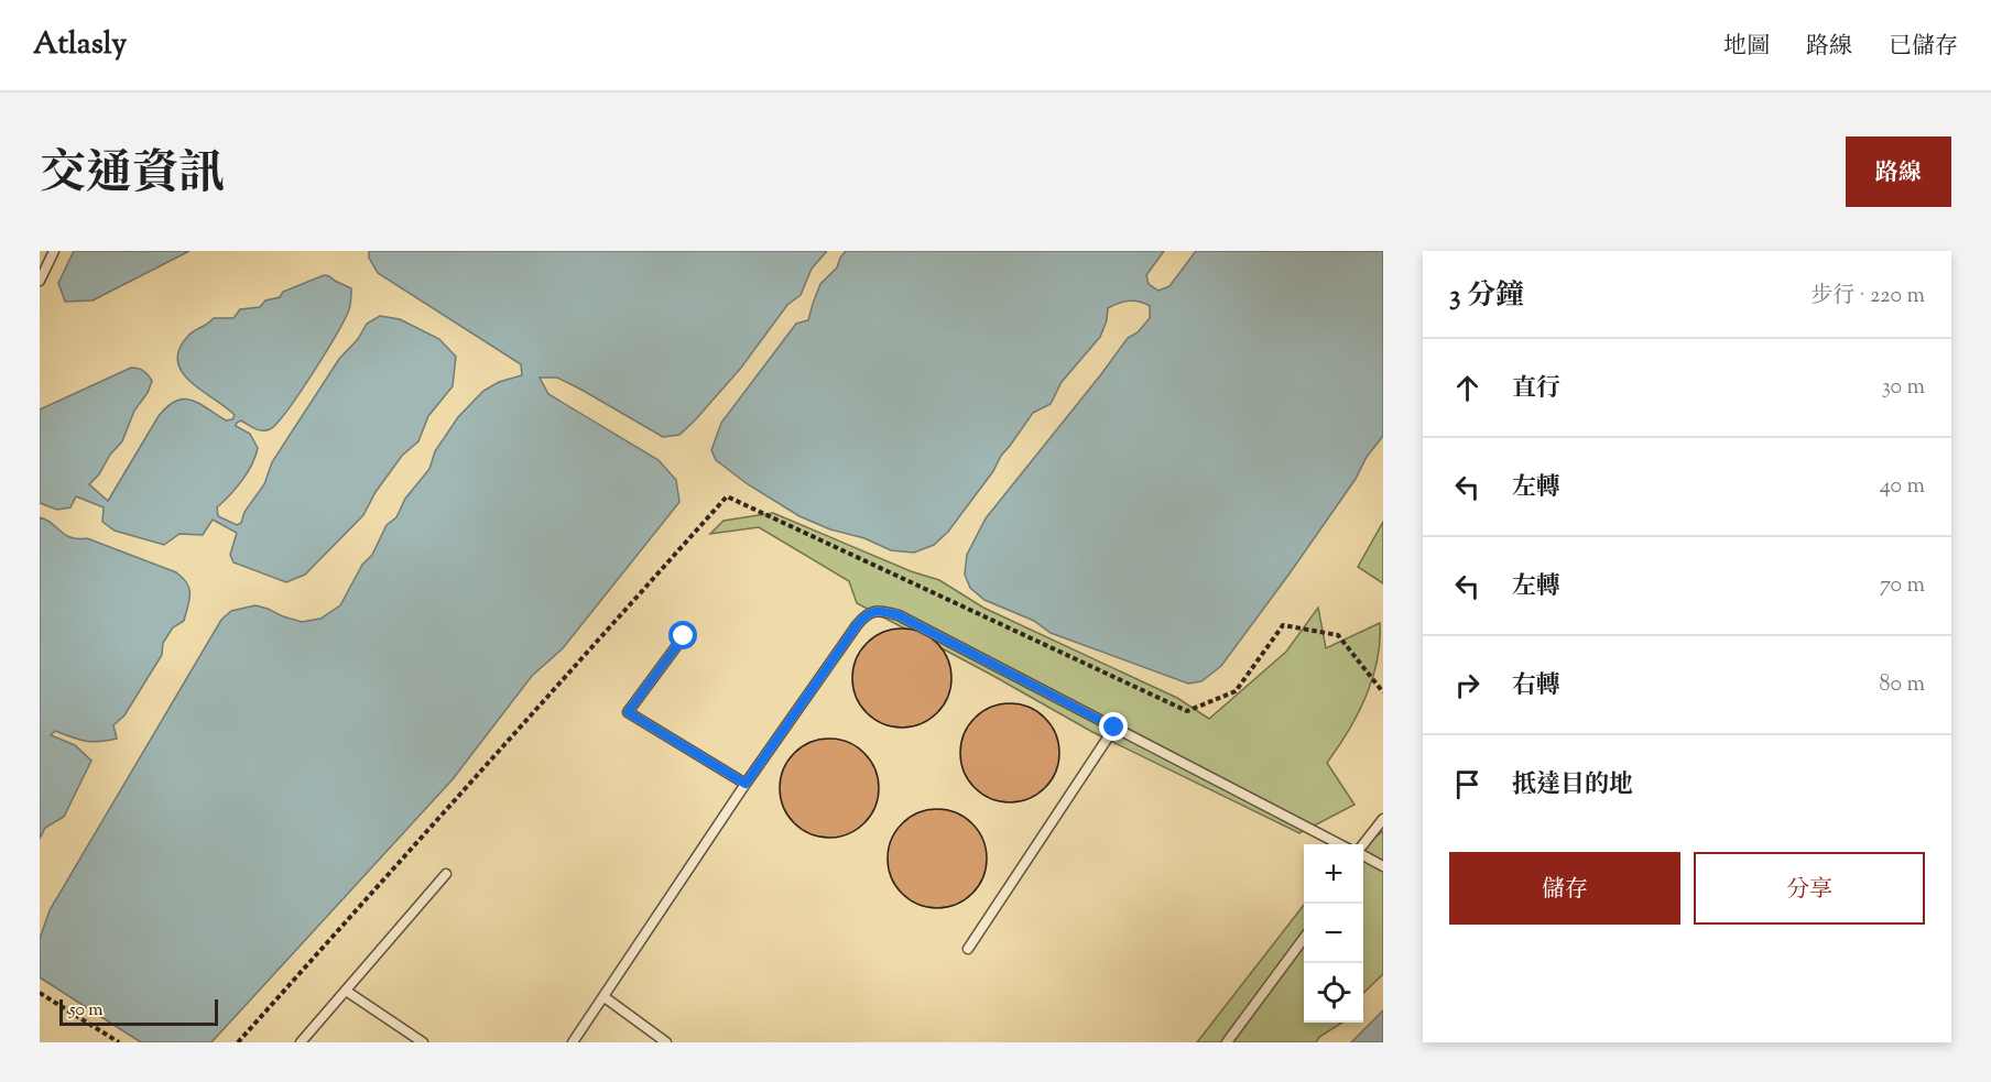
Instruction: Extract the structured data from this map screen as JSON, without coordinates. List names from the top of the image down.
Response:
{
  "scale_bar": "50 m",
  "page": {
    "header": "Atlasly",
    "nav": ["地圖", "路線", "已儲存"],
    "title": "交通資訊",
    "buttons": [
      "路線",
      ["儲存", "分享"]
    ],
    "heading": ["3 分鐘", "步行 · 220 m"],
    "list": [
      ["直行", "30 m"],
      ["左轉", "40 m"],
      ["左轉", "70 m"],
      ["右轉", "80 m"],
      "抵達目的地"
    ],
    "map_buttons": ["+", "−"],
    "scale": "50 m"
  }
}
